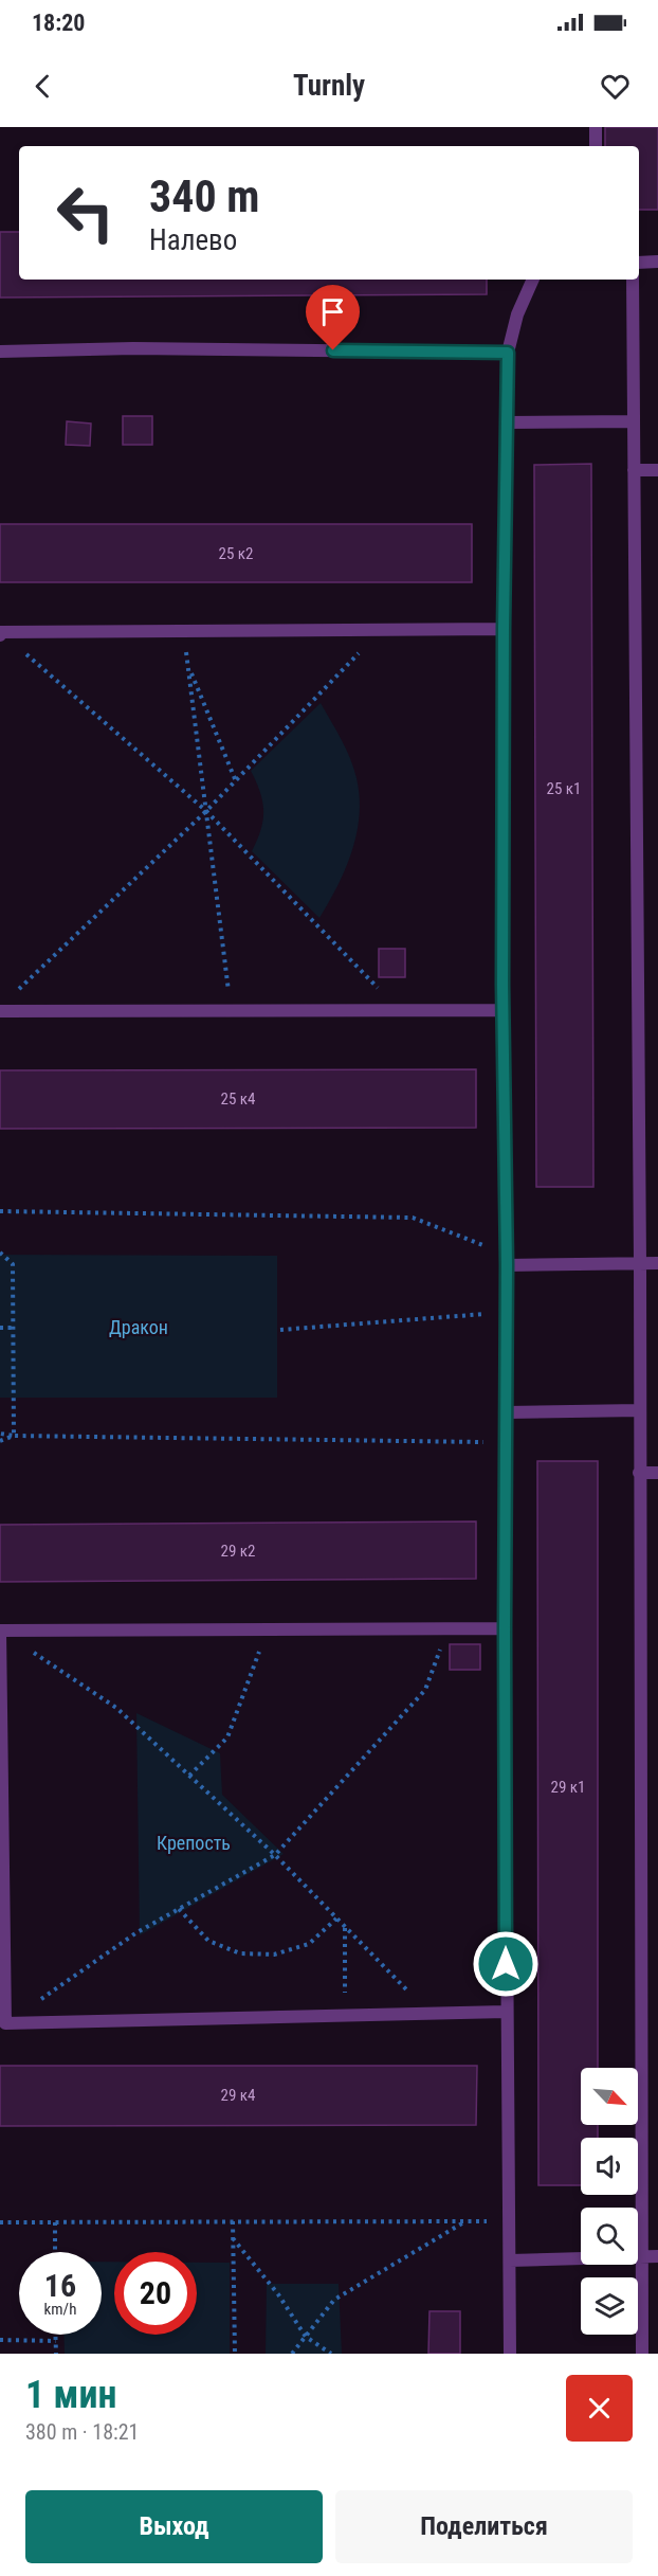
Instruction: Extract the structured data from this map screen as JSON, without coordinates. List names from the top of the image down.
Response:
{
  "parks": ["Дракон", "Крепость"],
  "house_numbers": [
    "25 к2",
    "25 к1",
    "25 к4",
    "29 к2",
    "29 к1",
    "29 к4"
  ],
  "north": "bottom right",
  "page": {
    "status": "18:20",
    "header": "Turnly",
    "turn": ["340 m", "Налево"],
    "speed": "16 km/h",
    "limit": "20",
    "heading": ["1 мин", "380 m · 18:21"],
    "buttons": ["Выход", "Поделиться"]
  }
}
